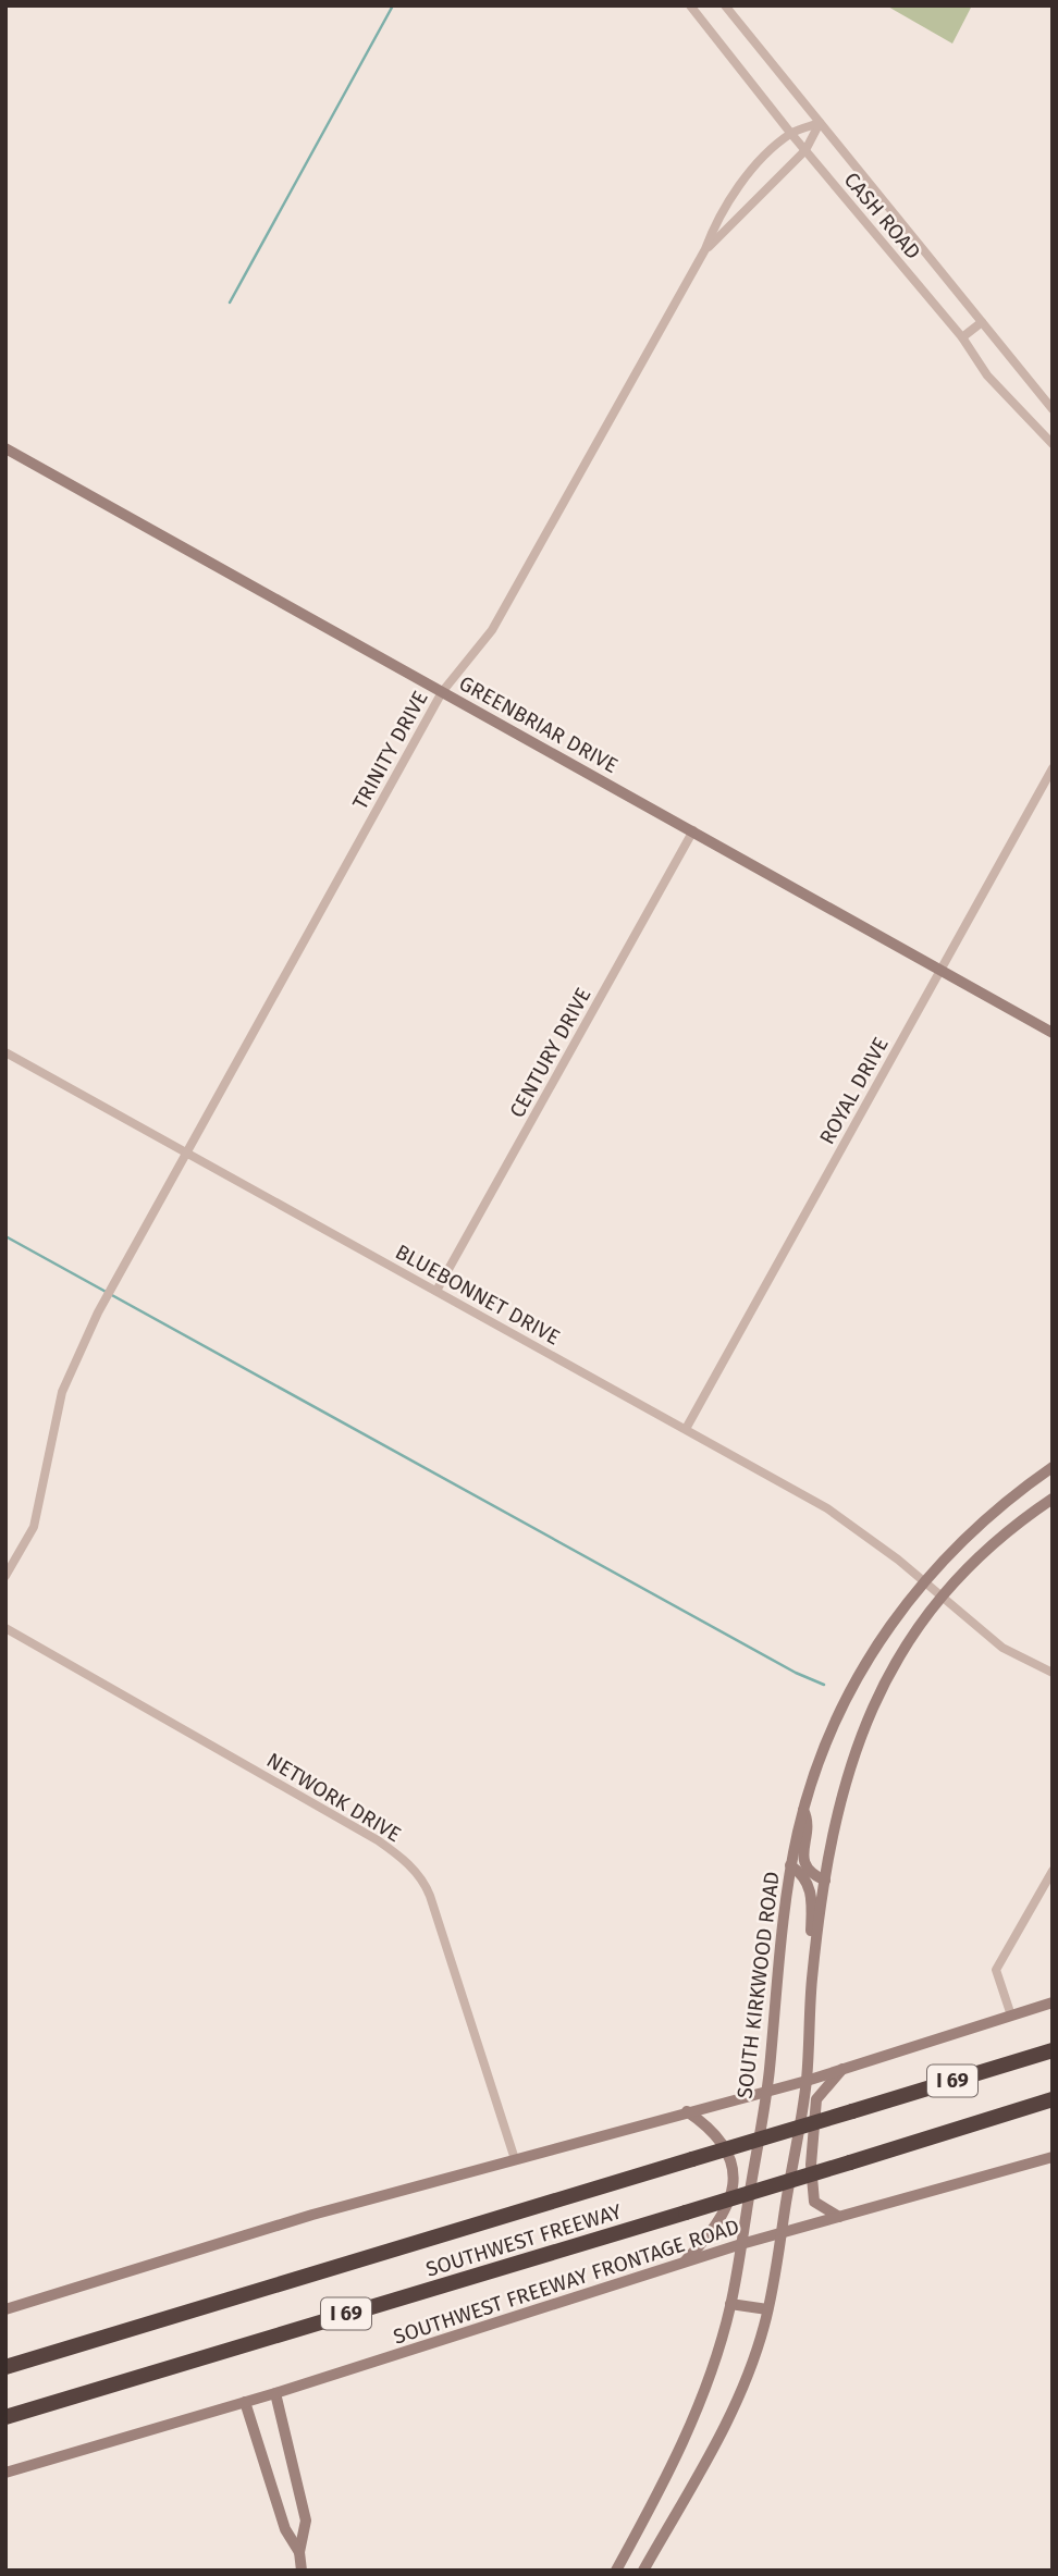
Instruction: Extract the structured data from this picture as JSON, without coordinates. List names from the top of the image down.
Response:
{
  "streets": {
    "highway": ["I 69", "SOUTHWEST FREEWAY"],
    "main road": ["GREENBRIAR DRIVE", "SOUTH KIRKWOOD ROAD", "SOUTHWEST FREEWAY FRONTAGE ROAD"],
    "street": [
      "CASH ROAD",
      "TRINITY DRIVE",
      "CENTURY DRIVE",
      "ROYAL DRIVE",
      "BLUEBONNET DRIVE",
      "NETWORK DRIVE"
    ]
  },
  "crossings": [
    ["CASH ROAD", "TRINITY DRIVE"],
    ["GREENBRIAR DRIVE", "TRINITY DRIVE"],
    ["GREENBRIAR DRIVE", "CENTURY DRIVE"],
    ["GREENBRIAR DRIVE", "ROYAL DRIVE"],
    ["TRINITY DRIVE", "BLUEBONNET DRIVE"],
    ["CENTURY DRIVE", "BLUEBONNET DRIVE"],
    ["ROYAL DRIVE", "BLUEBONNET DRIVE"],
    ["BLUEBONNET DRIVE", "SOUTH KIRKWOOD ROAD"],
    ["SOUTH KIRKWOOD ROAD", "SOUTHWEST FREEWAY FRONTAGE ROAD"]
  ]
}
